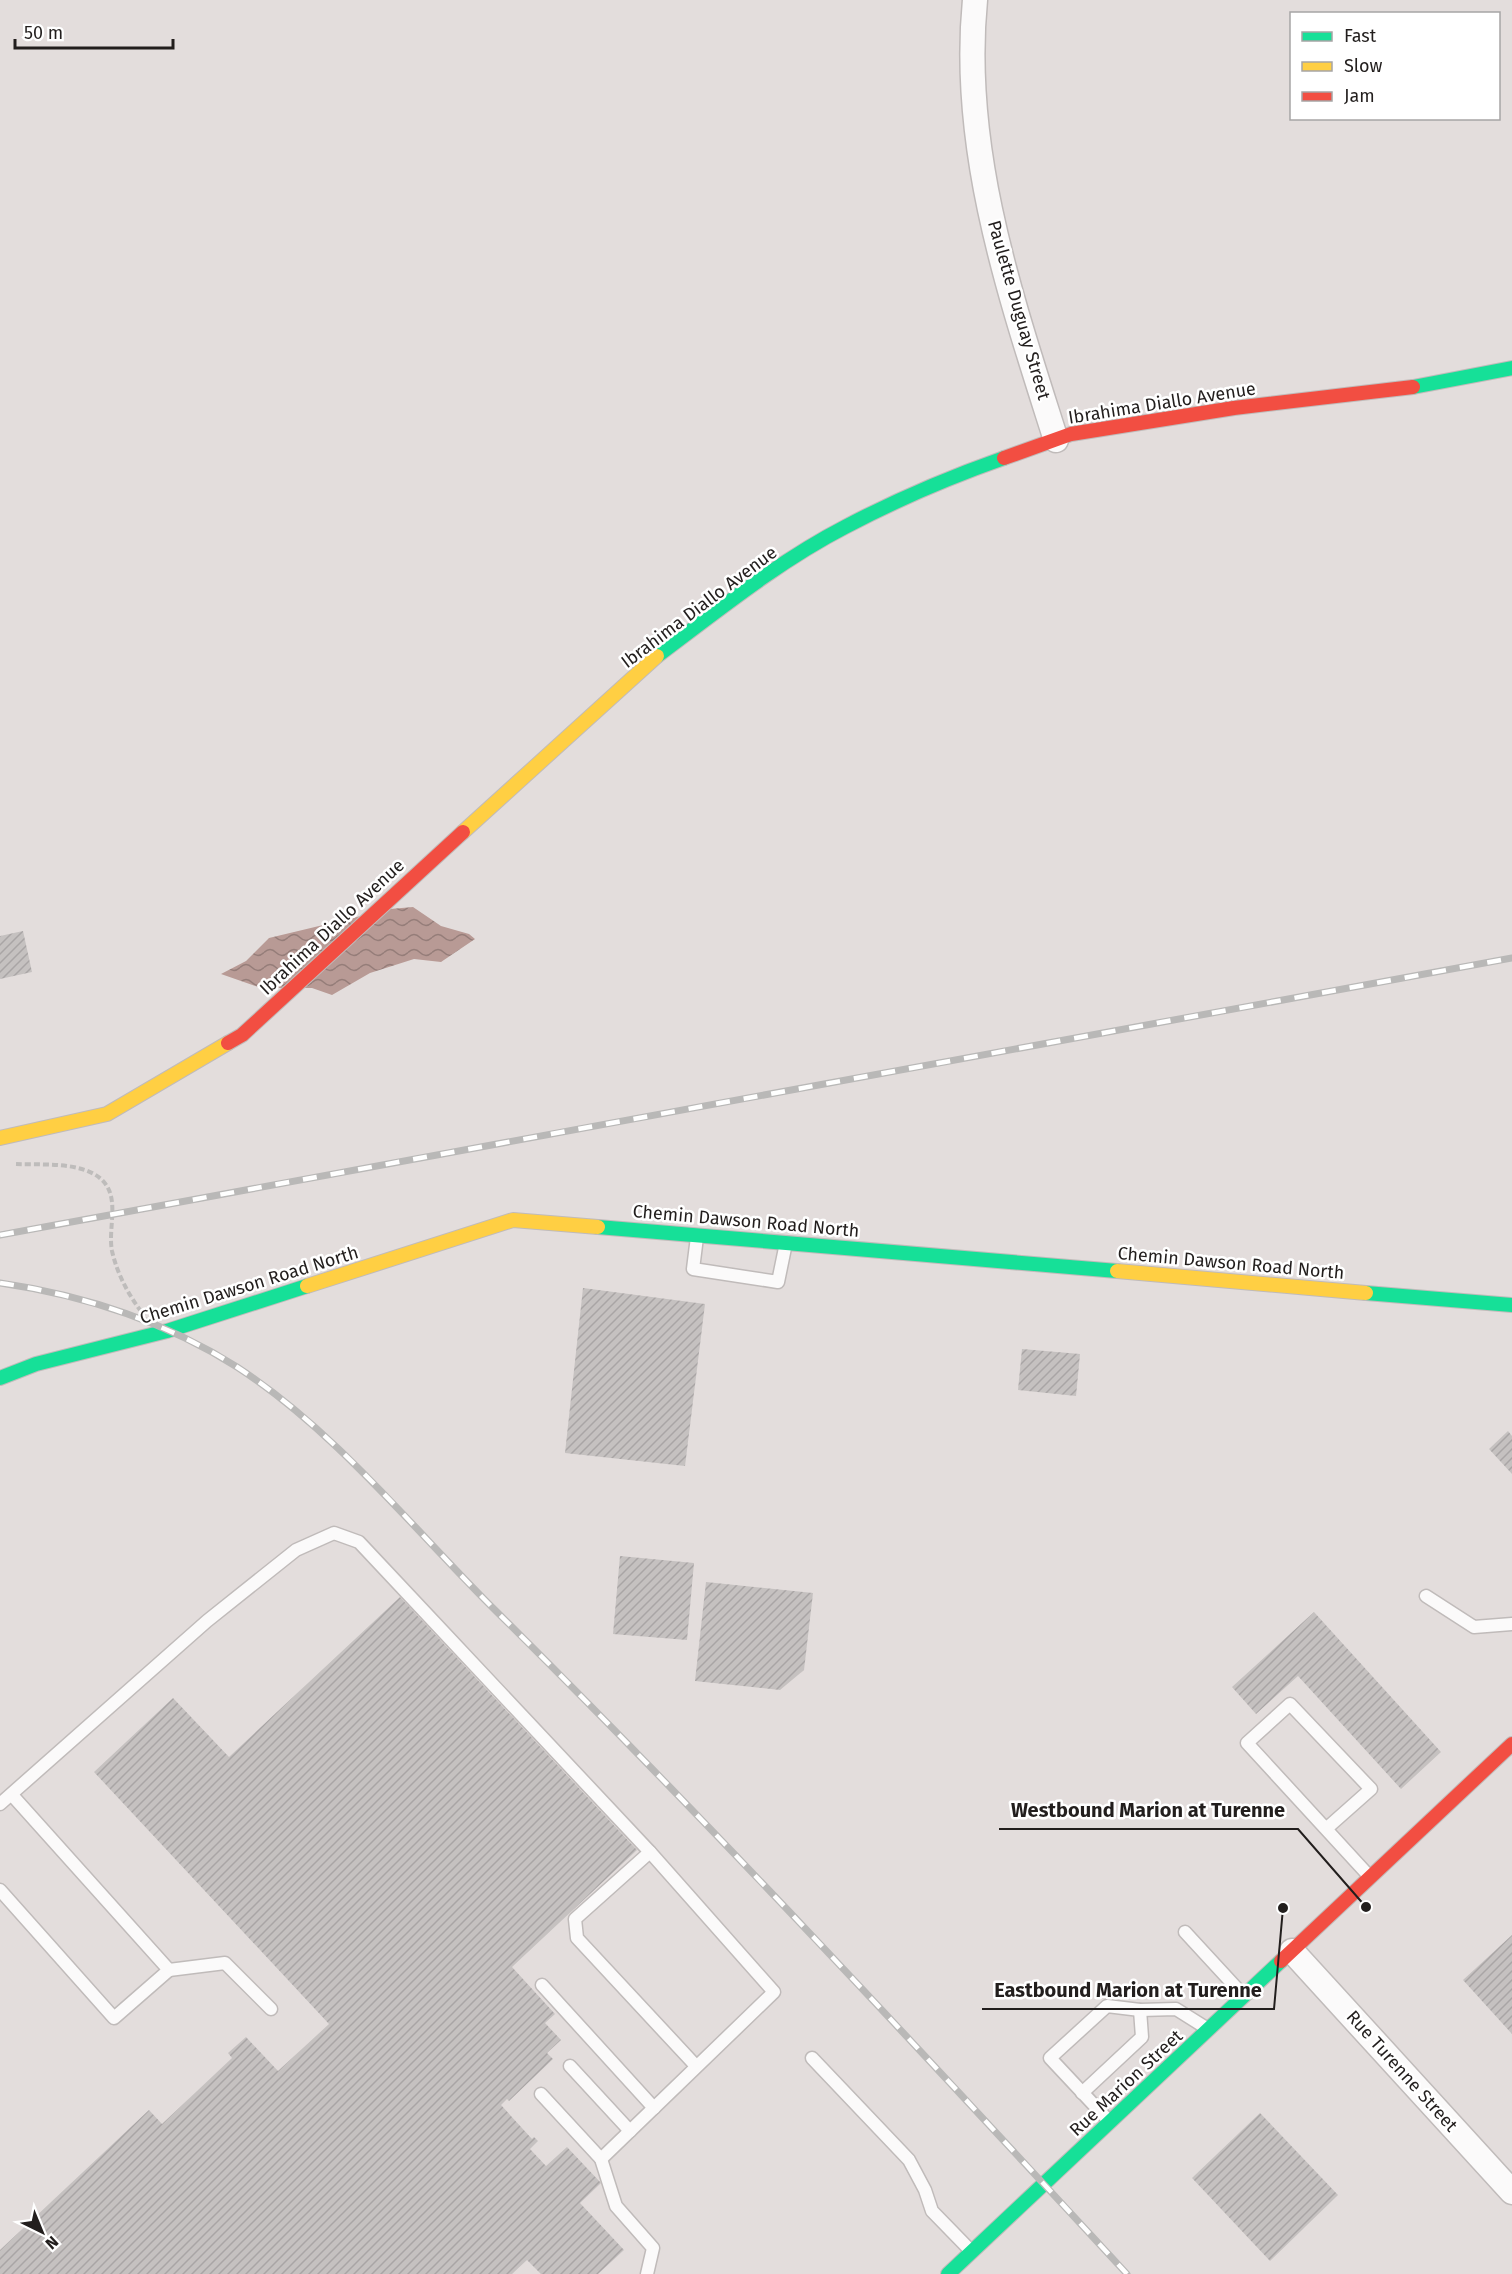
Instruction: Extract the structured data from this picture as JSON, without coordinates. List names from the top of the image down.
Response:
{
  "streets": {
    "street": [
      "Paulette Duguay Street",
      "Ibrahima Diallo Avenue",
      "Chemin Dawson Road North",
      "Rue Turenne Street",
      "Rue Marion Street"
    ]
  },
  "crossings": [
    ["Paulette Duguay Street", "Ibrahima Diallo Avenue"],
    ["Rue Turenne Street", "Rue Marion Street"]
  ],
  "places": ["Westbound Marion at Turenne", "Eastbound Marion at Turenne"],
  "legend": ["Fast", "Slow", "Jam"],
  "scale_bar": "50 m",
  "north": "bottom right"
}
